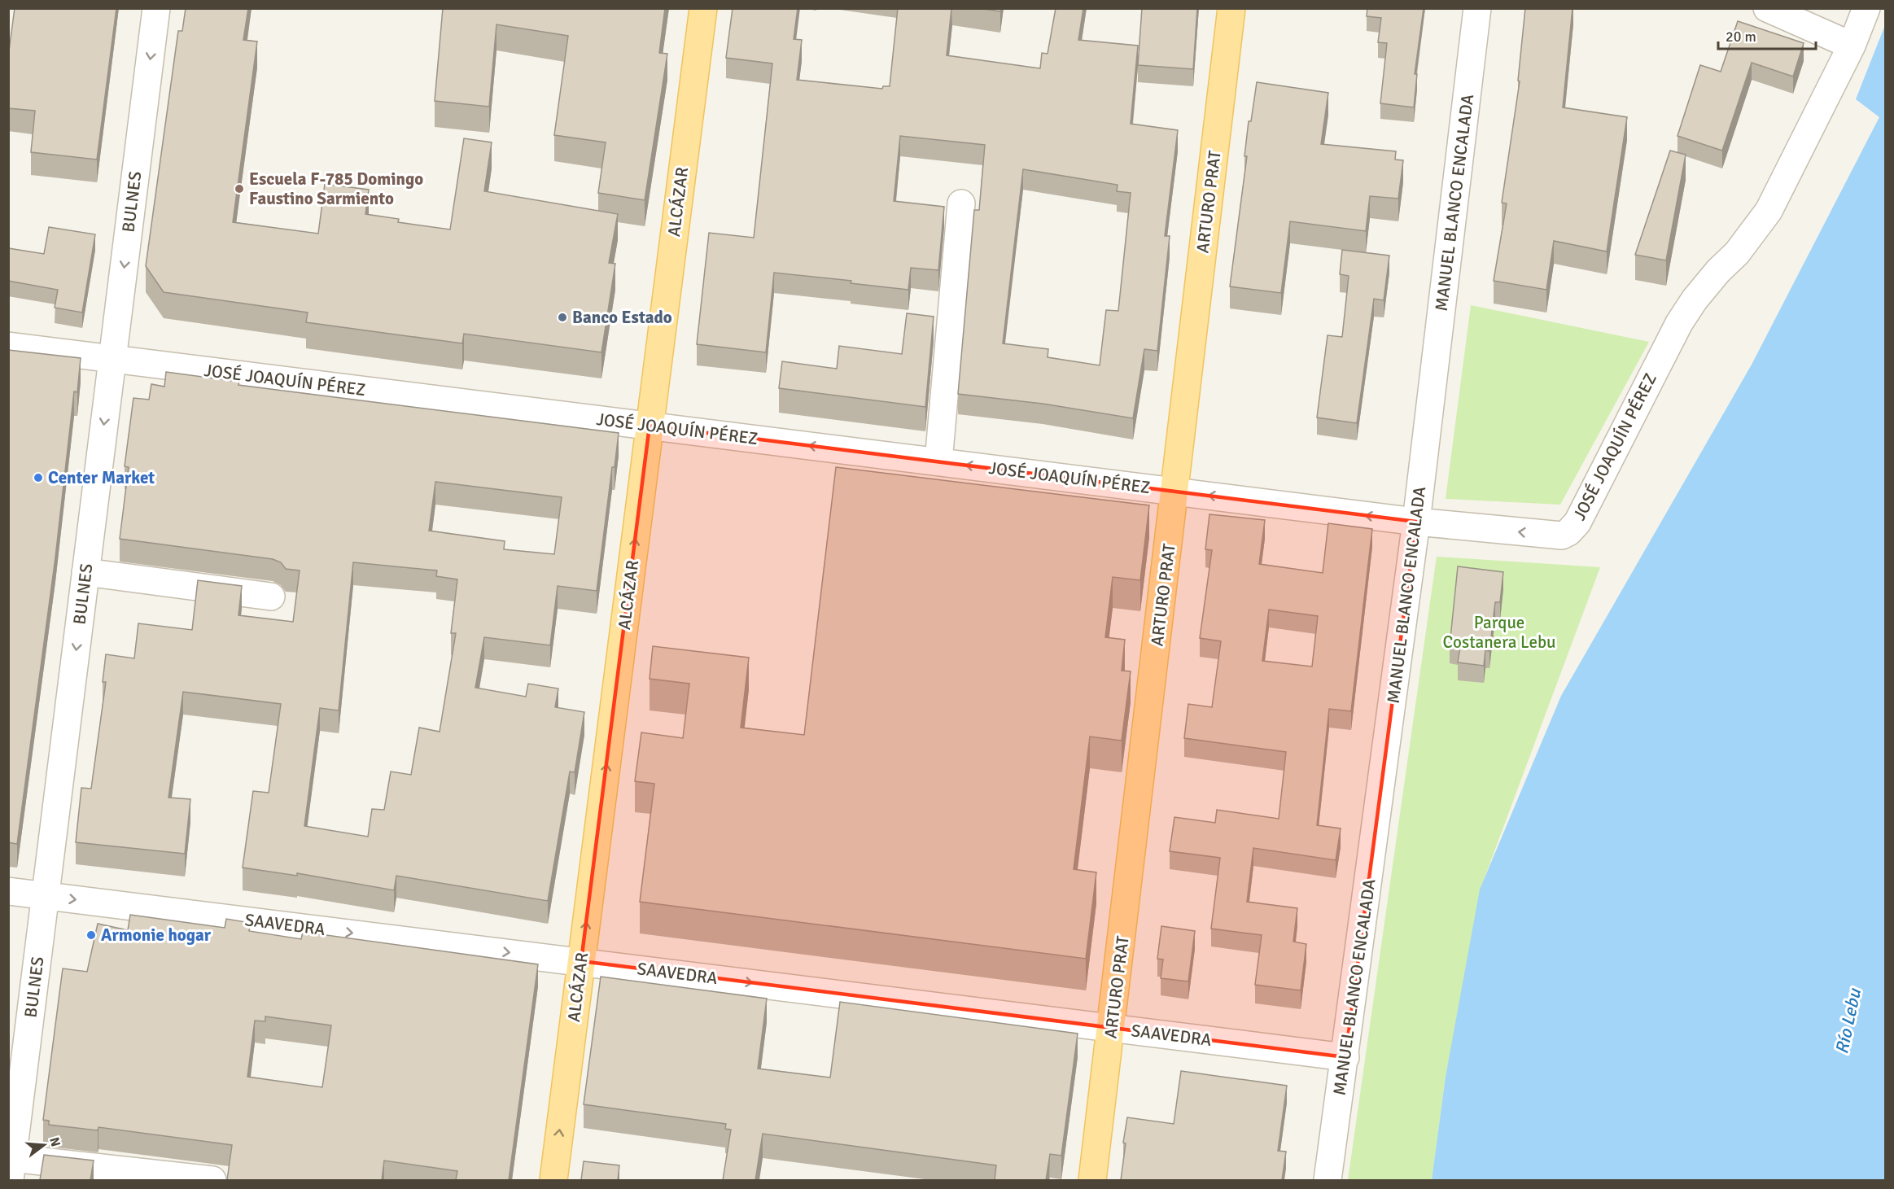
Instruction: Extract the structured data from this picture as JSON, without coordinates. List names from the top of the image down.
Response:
{
  "streets": {
    "main road": ["ALCÁZAR", "ARTURO PRAT"],
    "street": [
      "BULNES",
      "MANUEL BLANCO ENCALADA",
      "JOSÉ JOAQUÍN PÉREZ",
      "SAAVEDRA"
    ]
  },
  "crossings": [
    ["BULNES", "JOSÉ JOAQUÍN PÉREZ"],
    ["BULNES", "SAAVEDRA"],
    ["ALCÁZAR", "JOSÉ JOAQUÍN PÉREZ"],
    ["ALCÁZAR", "SAAVEDRA"],
    ["ARTURO PRAT", "JOSÉ JOAQUÍN PÉREZ"],
    ["ARTURO PRAT", "SAAVEDRA"],
    ["MANUEL BLANCO ENCALADA", "JOSÉ JOAQUÍN PÉREZ"],
    ["MANUEL BLANCO ENCALADA", "SAAVEDRA"]
  ],
  "one_way": [
    "BULNES",
    "ALCÁZAR",
    "JOSÉ JOAQUÍN PÉREZ",
    "SAAVEDRA"
  ],
  "water": ["Río Lebu"],
  "parks": ["Parque Costanera Lebu"],
  "places": [
    "Escuela F-785 Domingo Faustino Sarmiento",
    "Banco Estado",
    "Center Market",
    "Armonie hogar"
  ],
  "scale_bar": "20 m",
  "north": "right"
}
